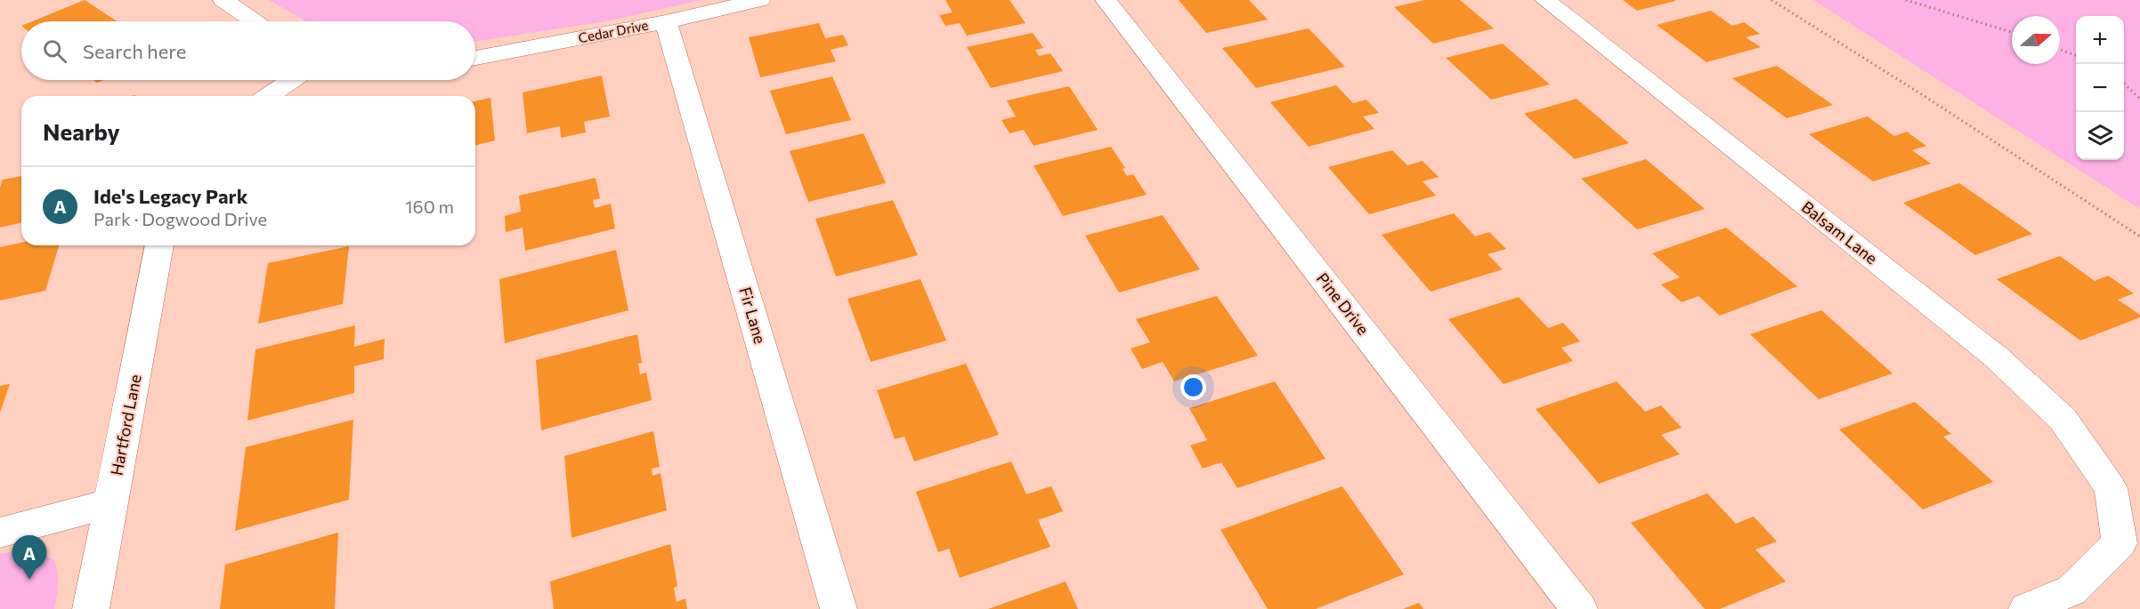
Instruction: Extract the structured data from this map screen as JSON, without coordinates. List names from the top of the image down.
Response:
{
  "streets": {
    "street": [
      "Cedar Drive",
      "Balsam Lane",
      "Pine Drive",
      "Fir Lane",
      "Hartford Lane"
    ]
  },
  "crossings": [
    ["Cedar Drive", "Fir Lane"]
  ],
  "north": "right",
  "page": {
    "map_buttons": ["+", "−"],
    "search": "Search here",
    "heading": "Nearby",
    "list": [
      {
        "mark": "A",
        "name": "Ide's Legacy Park",
        "note": "Park · Dogwood Drive",
        "value": "160 m"
      }
    ],
    "pins": "A"
  }
}
